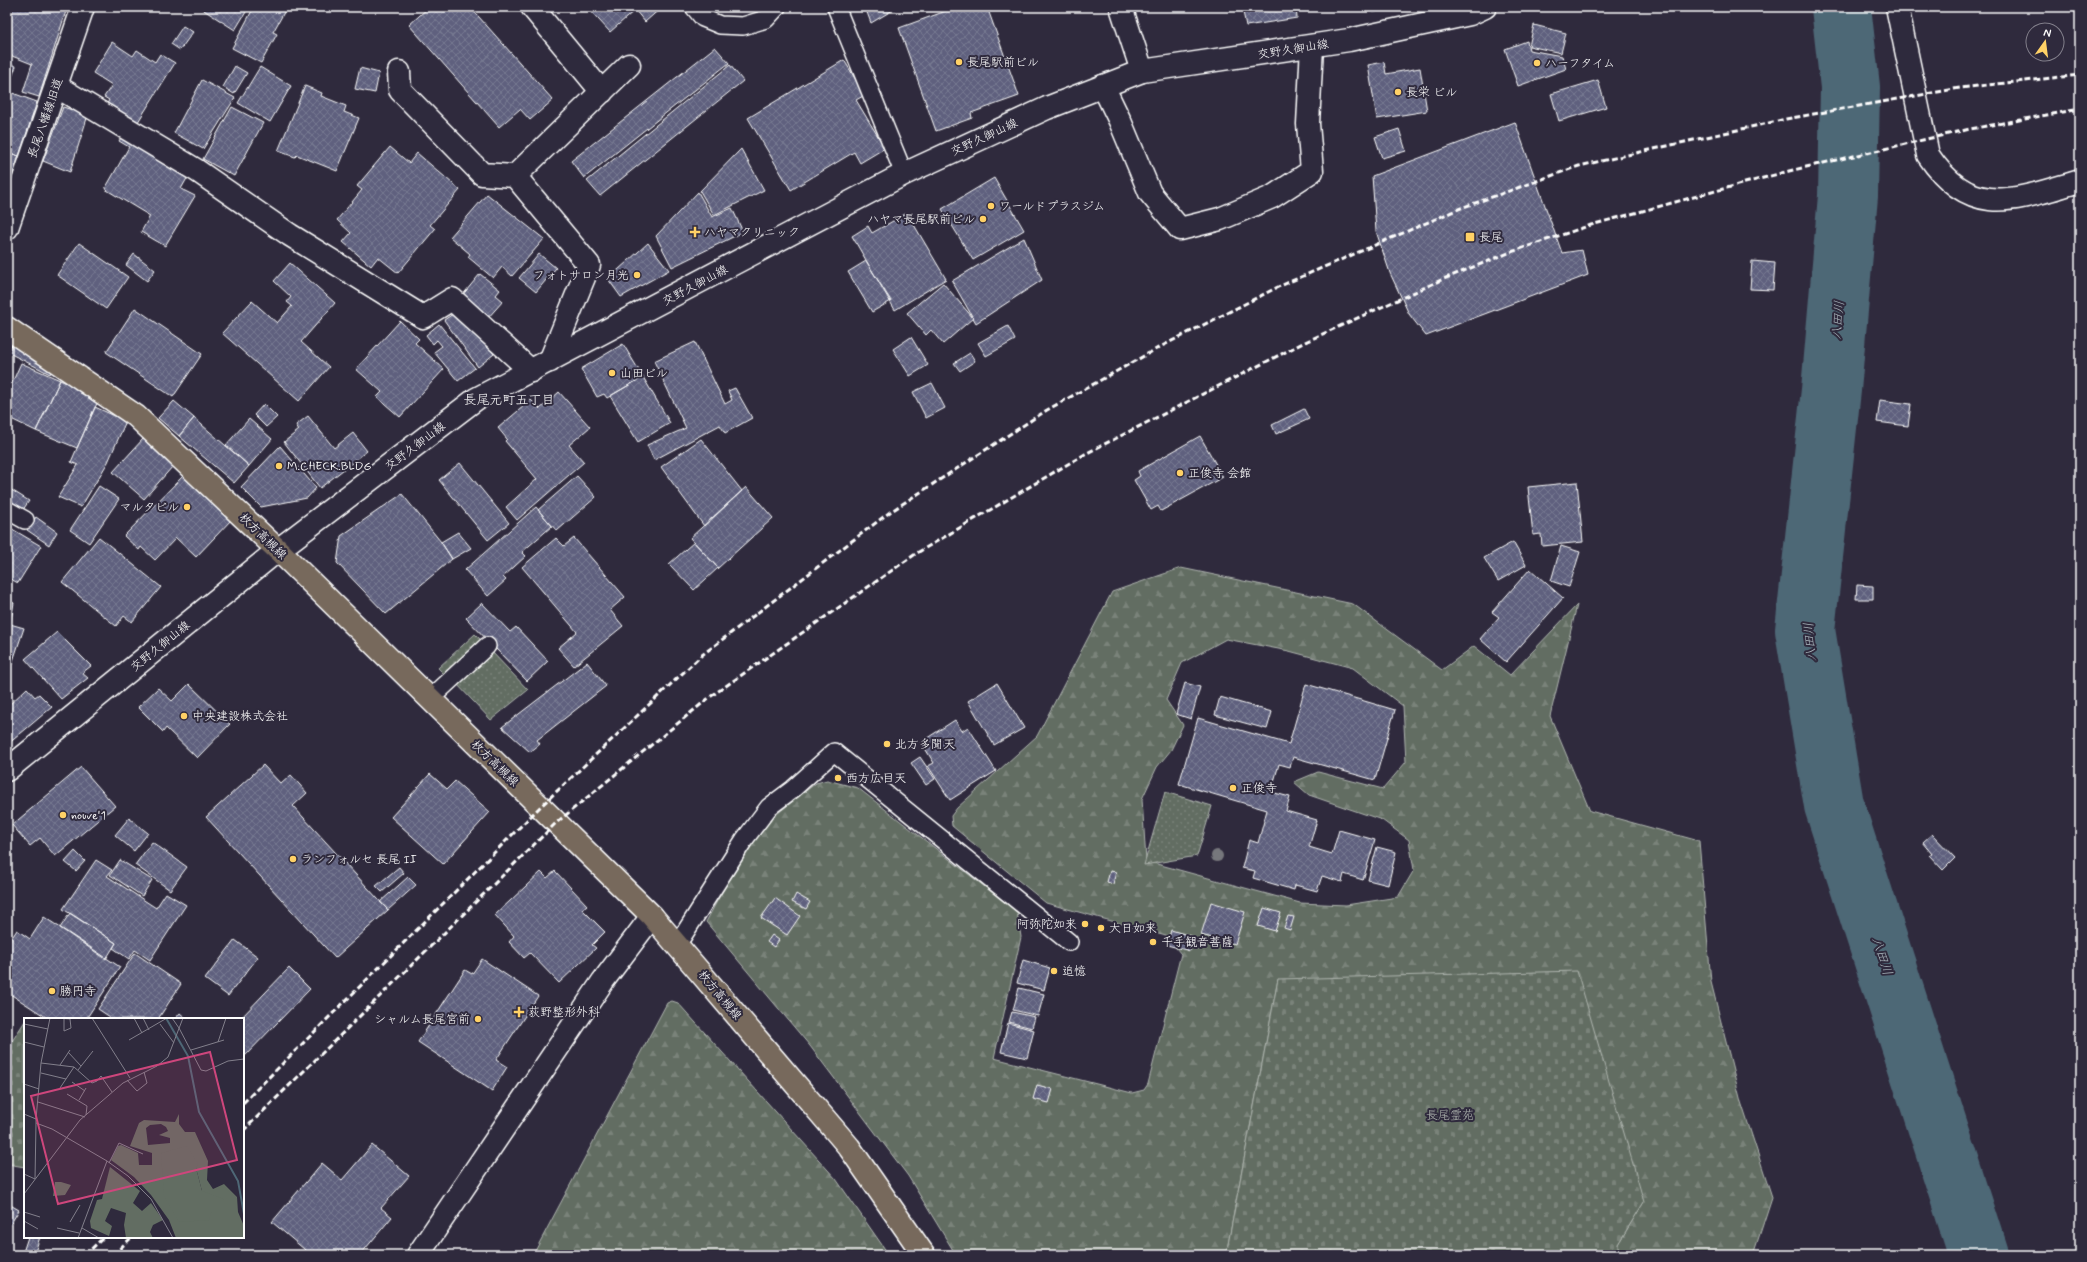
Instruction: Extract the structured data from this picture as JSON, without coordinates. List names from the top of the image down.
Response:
{
  "streets": {
    "main road": ["枚方高槻線"],
    "street": ["交野久御山線", "長尾八幡線旧道"]
  },
  "crossings": [
    ["交野久御山線", "枚方高槻線"]
  ],
  "districts": ["長尾元町五丁目"],
  "water": ["八田川"],
  "parks": ["長尾霊苑"],
  "places": {
    "other": [
      "長尾駅前ビル",
      "ハーフタイム",
      "長栄 ビル",
      "ワールドプラスジム",
      "ハヤマ長尾駅前ビル",
      "フォトサロン月光",
      "山田ビル",
      "M.CHECK.BLDG",
      "正俊寺 会館",
      "マルタビル",
      "中央建設株式会社",
      "北方多聞天",
      "西方広目天",
      "正俊寺",
      "nouve'1",
      "ランフォルセ 長尾 II",
      "阿弥陀如来",
      "大日如来",
      "千手観音菩薩",
      "追憶",
      "勝円寺",
      "シャルム長尾宮前"
    ],
    "health": ["ハヤマクリニック", "荻野整形外科"],
    "transit": ["長尾"]
  },
  "north": "top"
}
